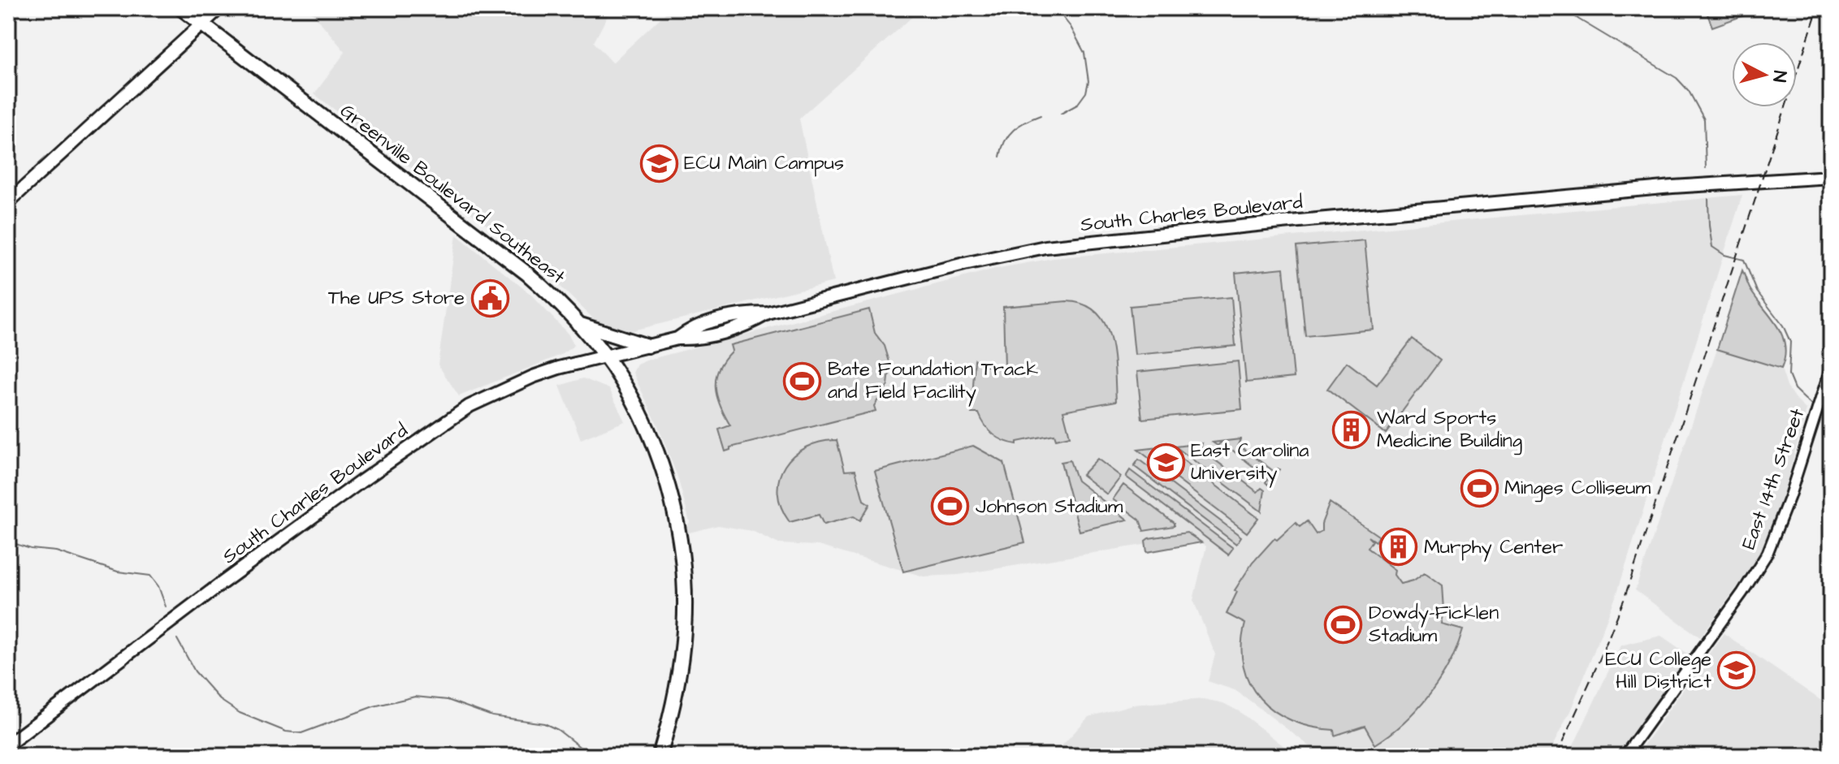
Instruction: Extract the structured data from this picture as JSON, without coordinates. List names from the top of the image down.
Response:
{
  "streets": {
    "highway": ["Greenville Boulevard Southeast"],
    "main road": ["South Charles Boulevard"],
    "street": ["East 14th Street"]
  },
  "crossings": [
    ["Greenville Boulevard Southeast", "South Charles Boulevard"]
  ],
  "places": {
    "school or university": ["ECU Main Campus", "East Carolina University", "ECU College Hill District"],
    "public building": ["The UPS Store"],
    "sports": [
      "Bate Foundation Track and Field Facility",
      "Minges Colliseum",
      "Johnson Stadium",
      "Dowdy-Ficklen Stadium"
    ],
    "building": ["Ward Sports Medicine Building", "Murphy Center"]
  },
  "north": "right"
}
